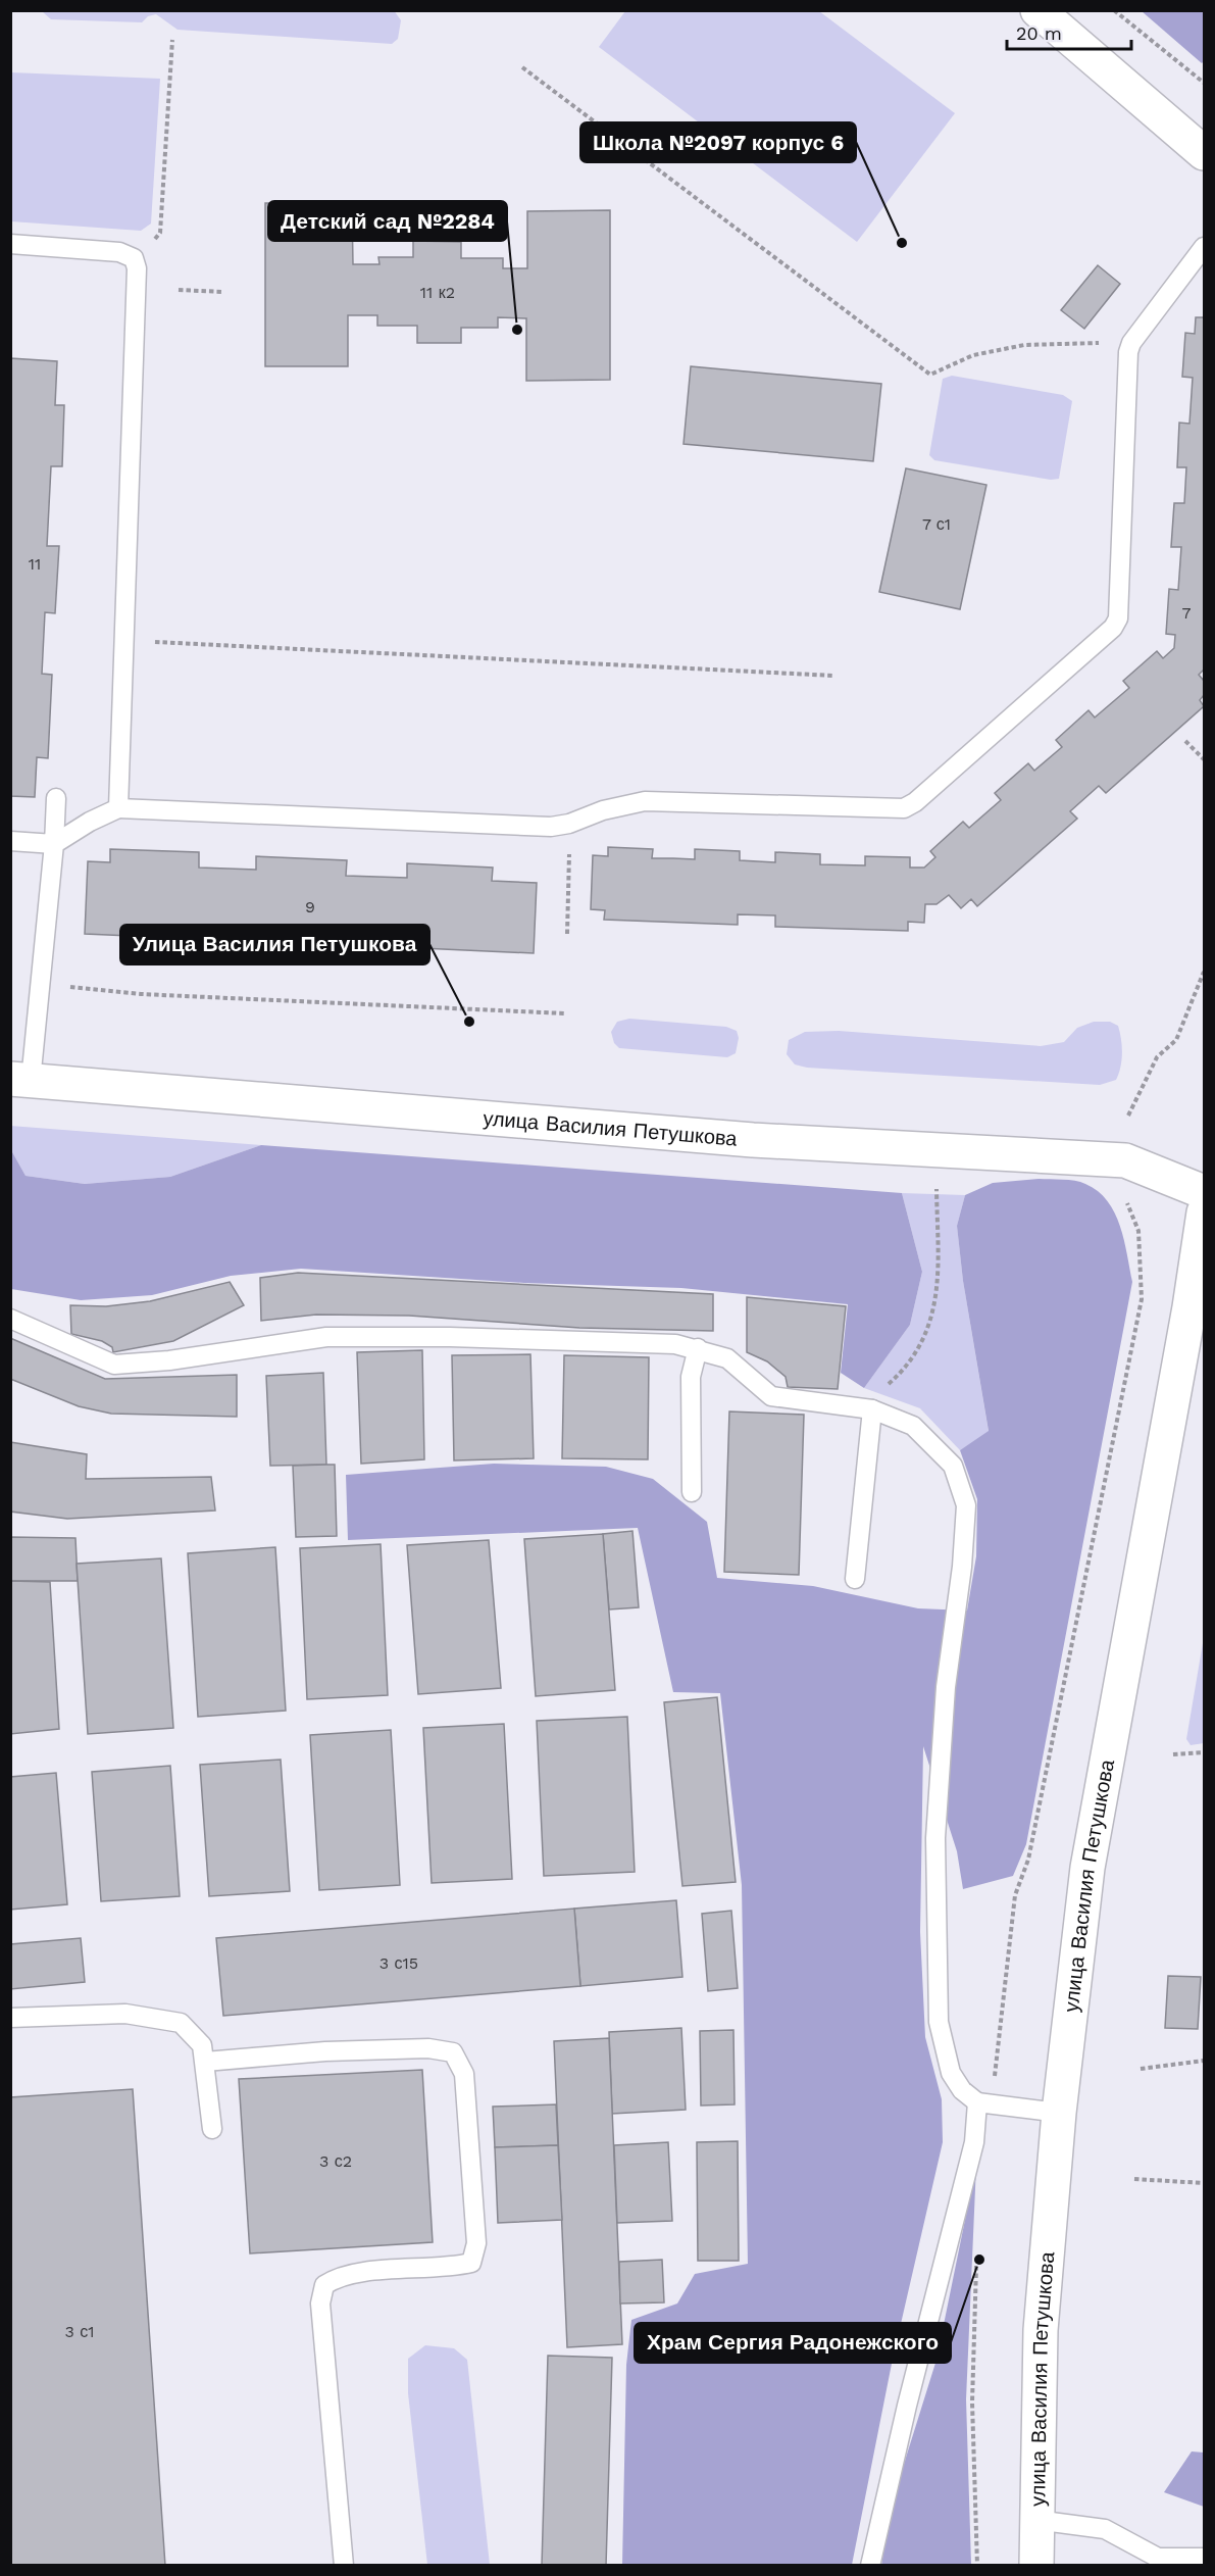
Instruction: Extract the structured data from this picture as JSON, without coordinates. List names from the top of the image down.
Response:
{
  "streets": {
    "street": ["улица Василия Петушкова"]
  },
  "places": [
    "Школа №2097 корпус 6",
    "Детский сад №2284",
    "Улица Василия Петушкова",
    "Храм Сергия Радонежского"
  ],
  "house_numbers": [
    "11 к2",
    "7 с1",
    "11",
    "7",
    "9",
    "3 с15",
    "3 с2",
    "3 с1"
  ],
  "scale_bar": "20 m"
}
